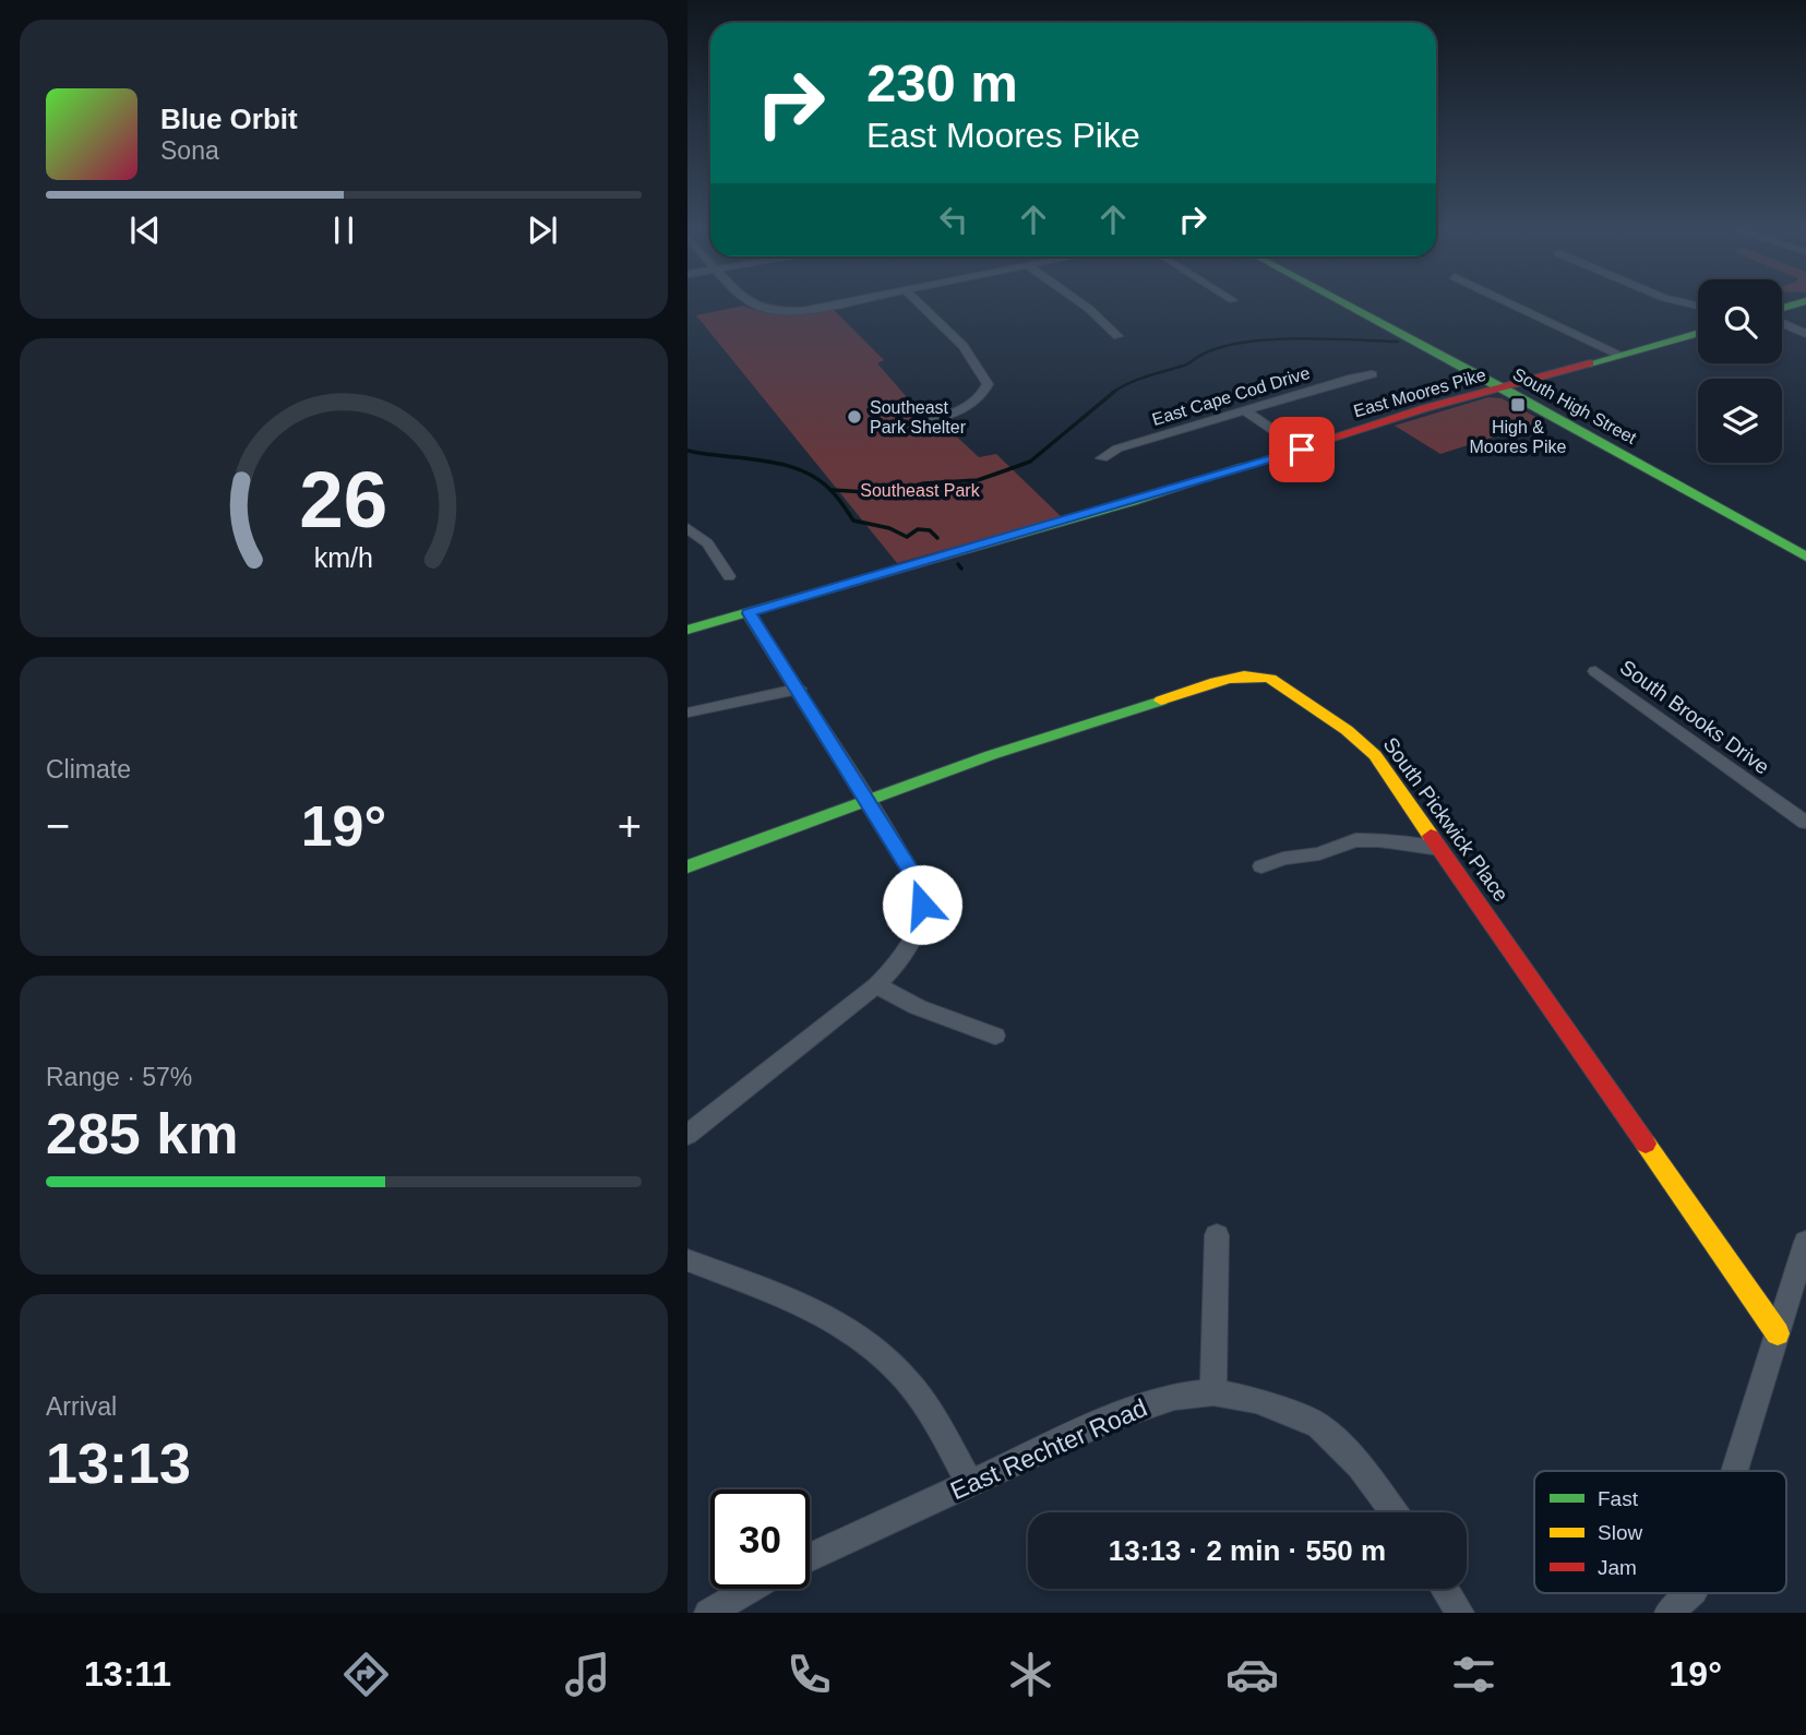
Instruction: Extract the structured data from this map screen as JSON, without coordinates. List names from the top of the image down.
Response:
{
  "streets": {
    "street": [
      "East Moores Pike",
      "East Cape Cod Drive",
      "South High Street",
      "South Brooks Drive",
      "South Pickwick Place",
      "East Rechter Road"
    ]
  },
  "crossings": [
    ["East Moores Pike", "South High Street"]
  ],
  "parks": ["Southeast Park"],
  "places": {
    "transit": ["High & Moores Pike"],
    "other": ["Southeast Park Shelter"]
  },
  "legend": ["Fast", "Slow", "Jam"],
  "page": {
    "turn": ["230 m", "East Moores Pike"],
    "song": ["Blue Orbit", "Sona"],
    "tile": [
      "Climate",
      ["Range · 57%", "285 km"],
      ["Arrival", "13:13"]
    ],
    "heat": ["−", "19°", "+"],
    "limit": "30",
    "trip": "13:13 · 2 min · 550 m",
    "tabs": ["13:11", "19°"],
    "gauge": ["26", "km/h"]
  }
}
